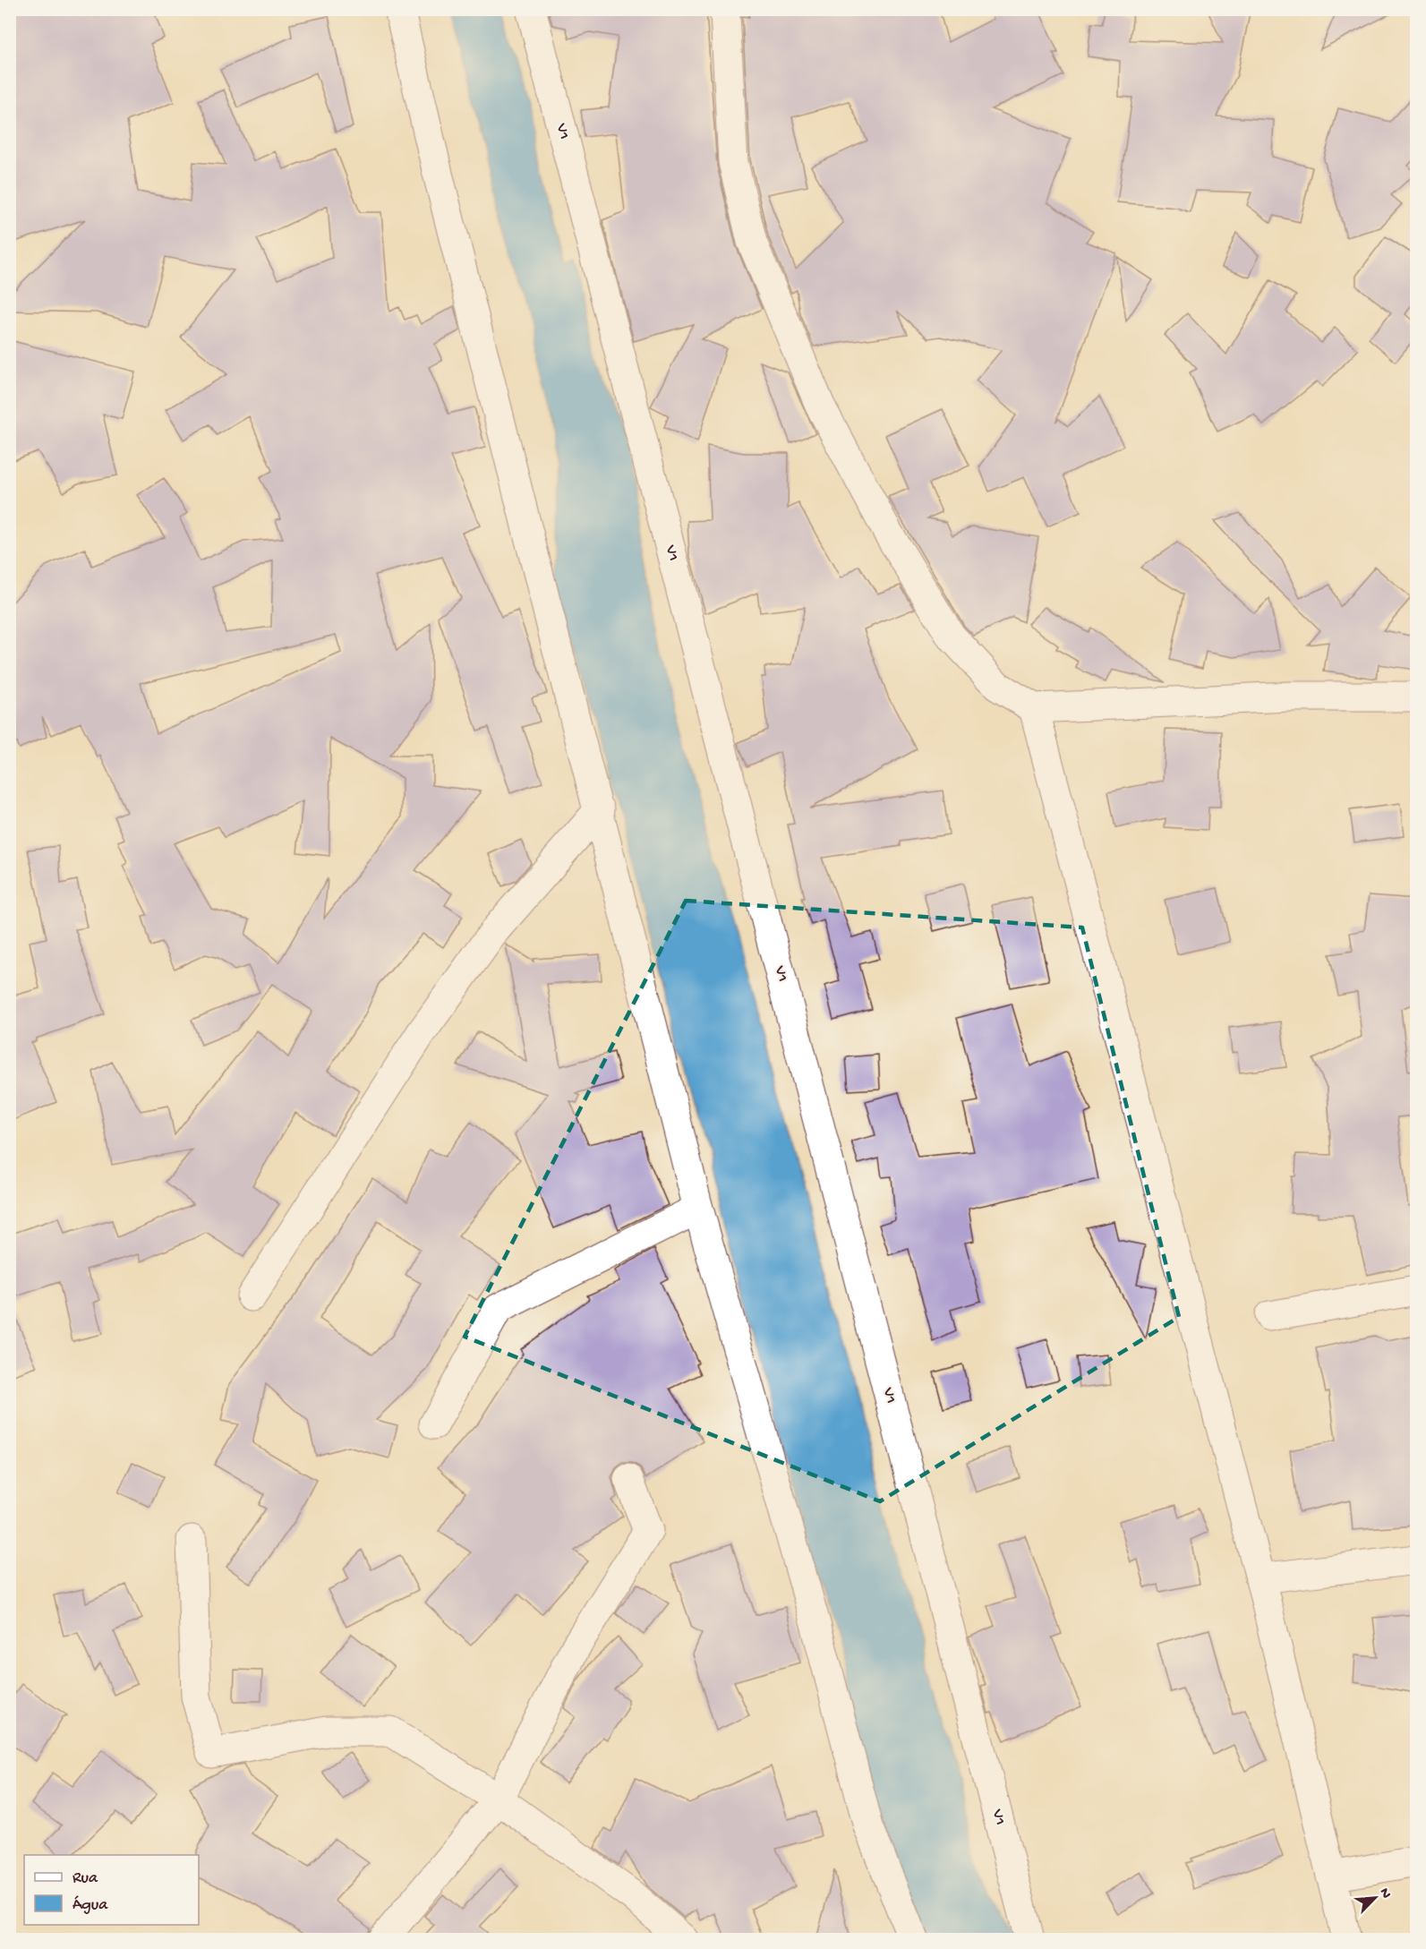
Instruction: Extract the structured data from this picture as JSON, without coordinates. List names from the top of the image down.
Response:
{
  "streets": {
    "street": ["V1"]
  },
  "legend": ["Rua", "Água"],
  "north": "top right"
}
